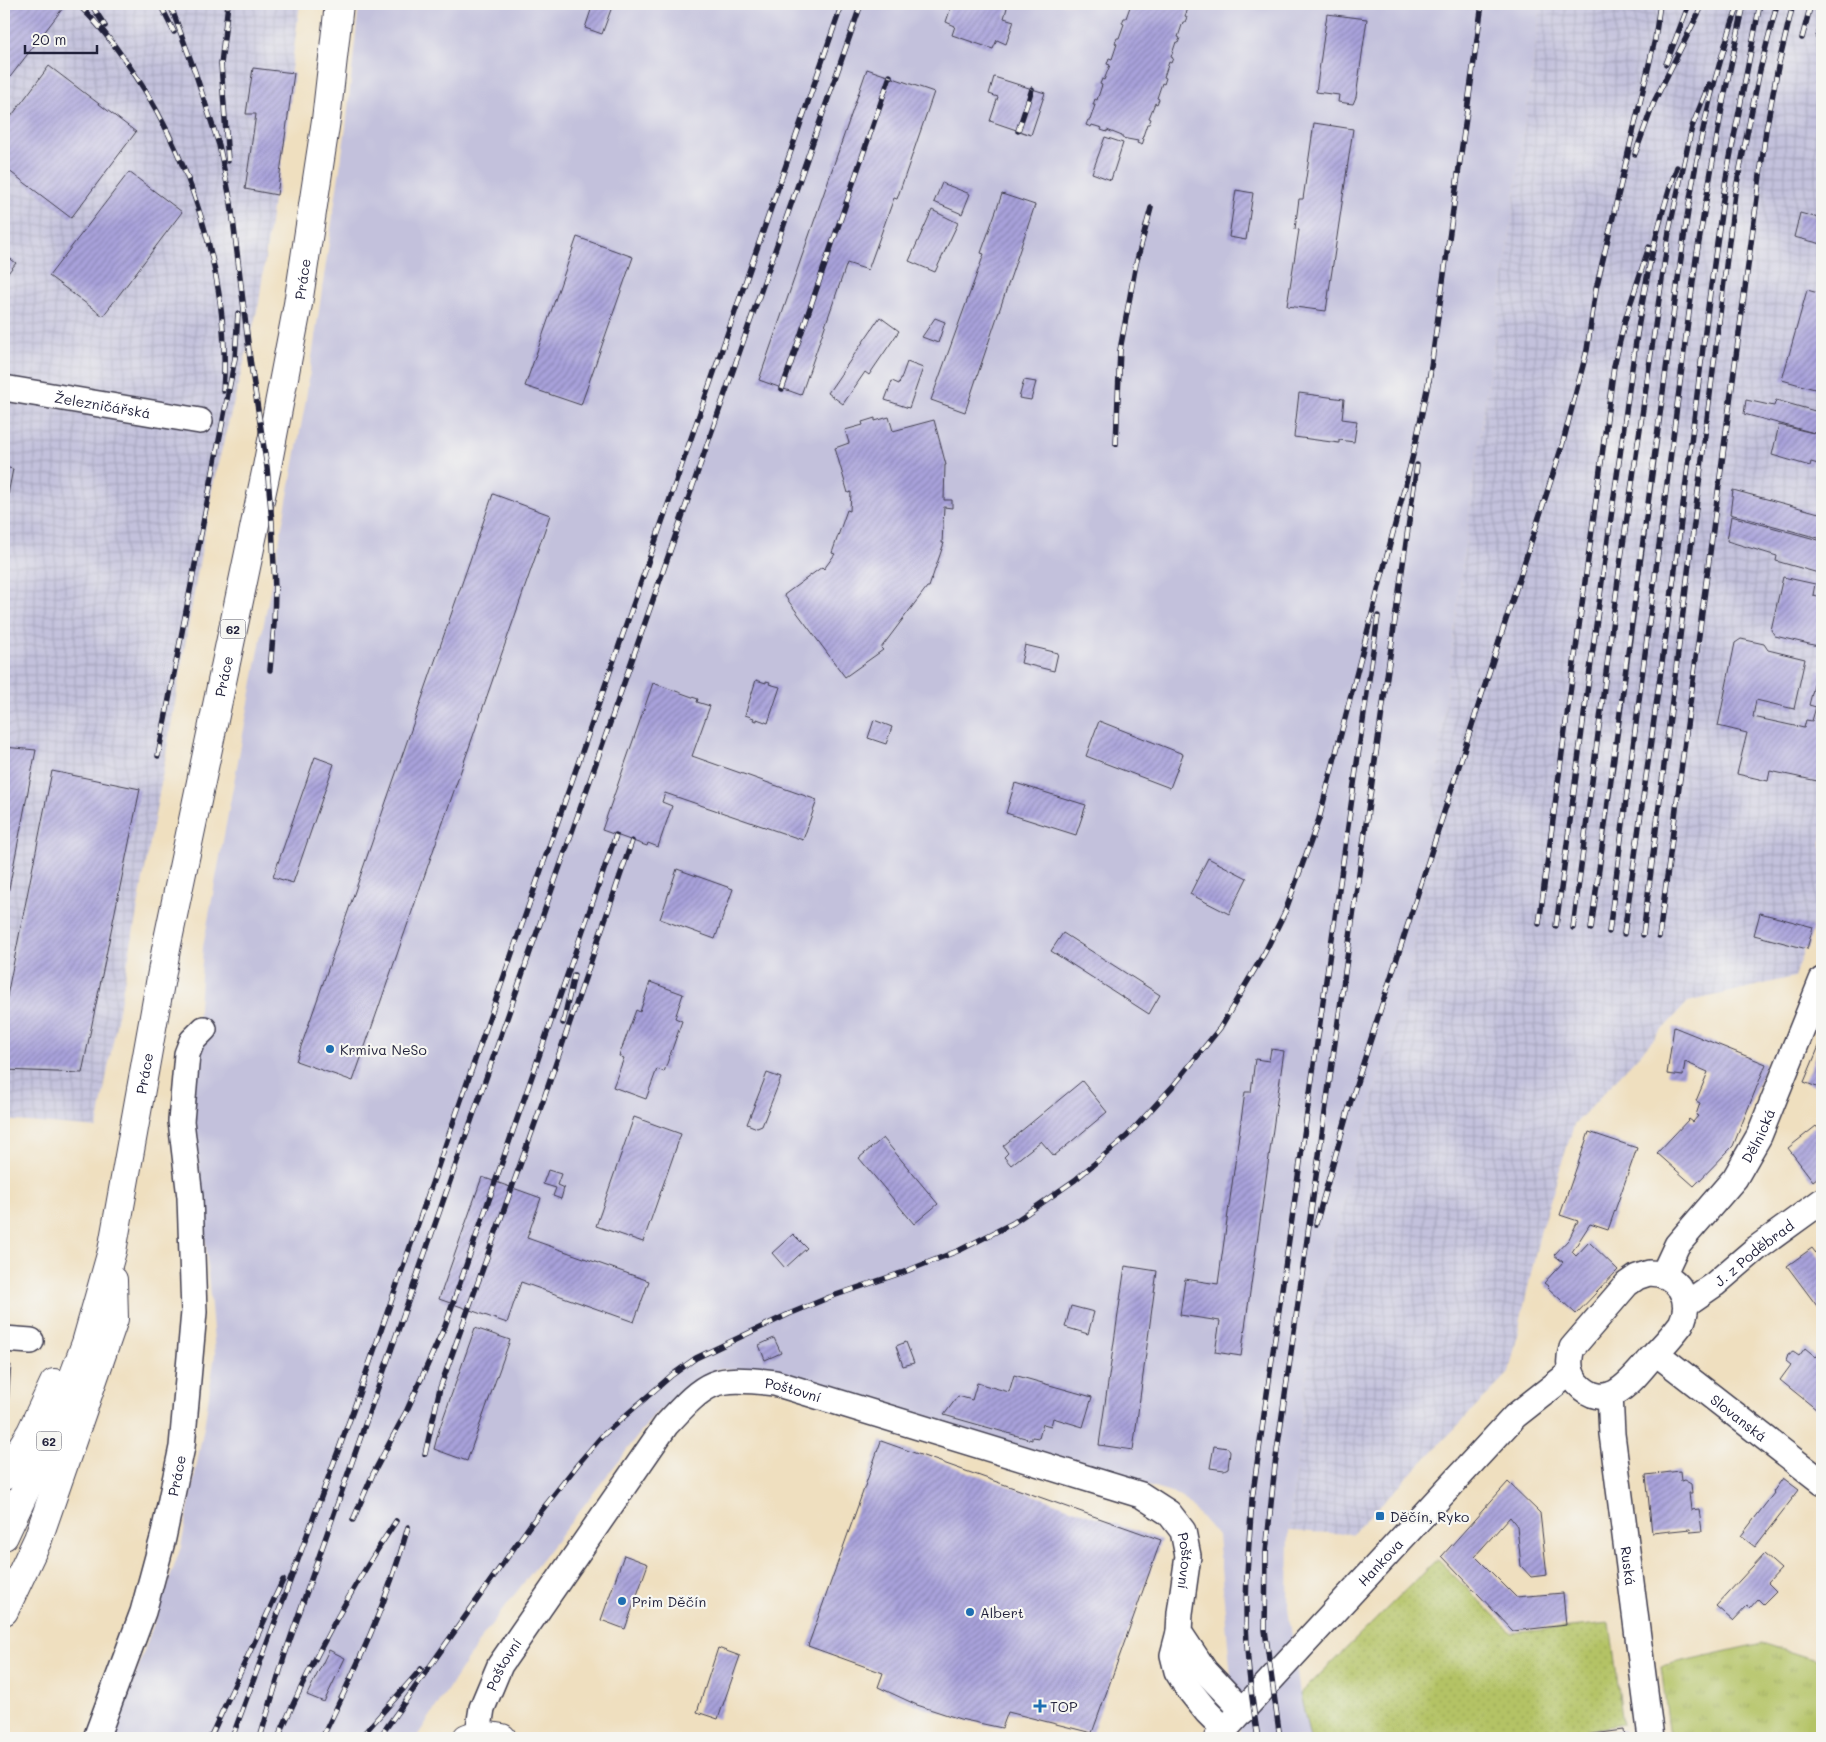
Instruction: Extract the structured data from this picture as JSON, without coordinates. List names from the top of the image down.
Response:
{
  "streets": {
    "main road": ["Práce", "62"],
    "street": [
      "Železničářská",
      "Dělnická",
      "J. z Poděbrad",
      "Poštovní",
      "Slovanská",
      "Hankova",
      "Ruská"
    ]
  },
  "crossings": [
    ["Práce", "62"],
    ["Poštovní", "Hankova"]
  ],
  "places": {
    "other": ["Krmiva NeSo", "Prim Děčín", "Albert"],
    "transit": ["Děčín, Ryko"],
    "health": ["TOP"]
  },
  "scale_bar": "20 m"
}
